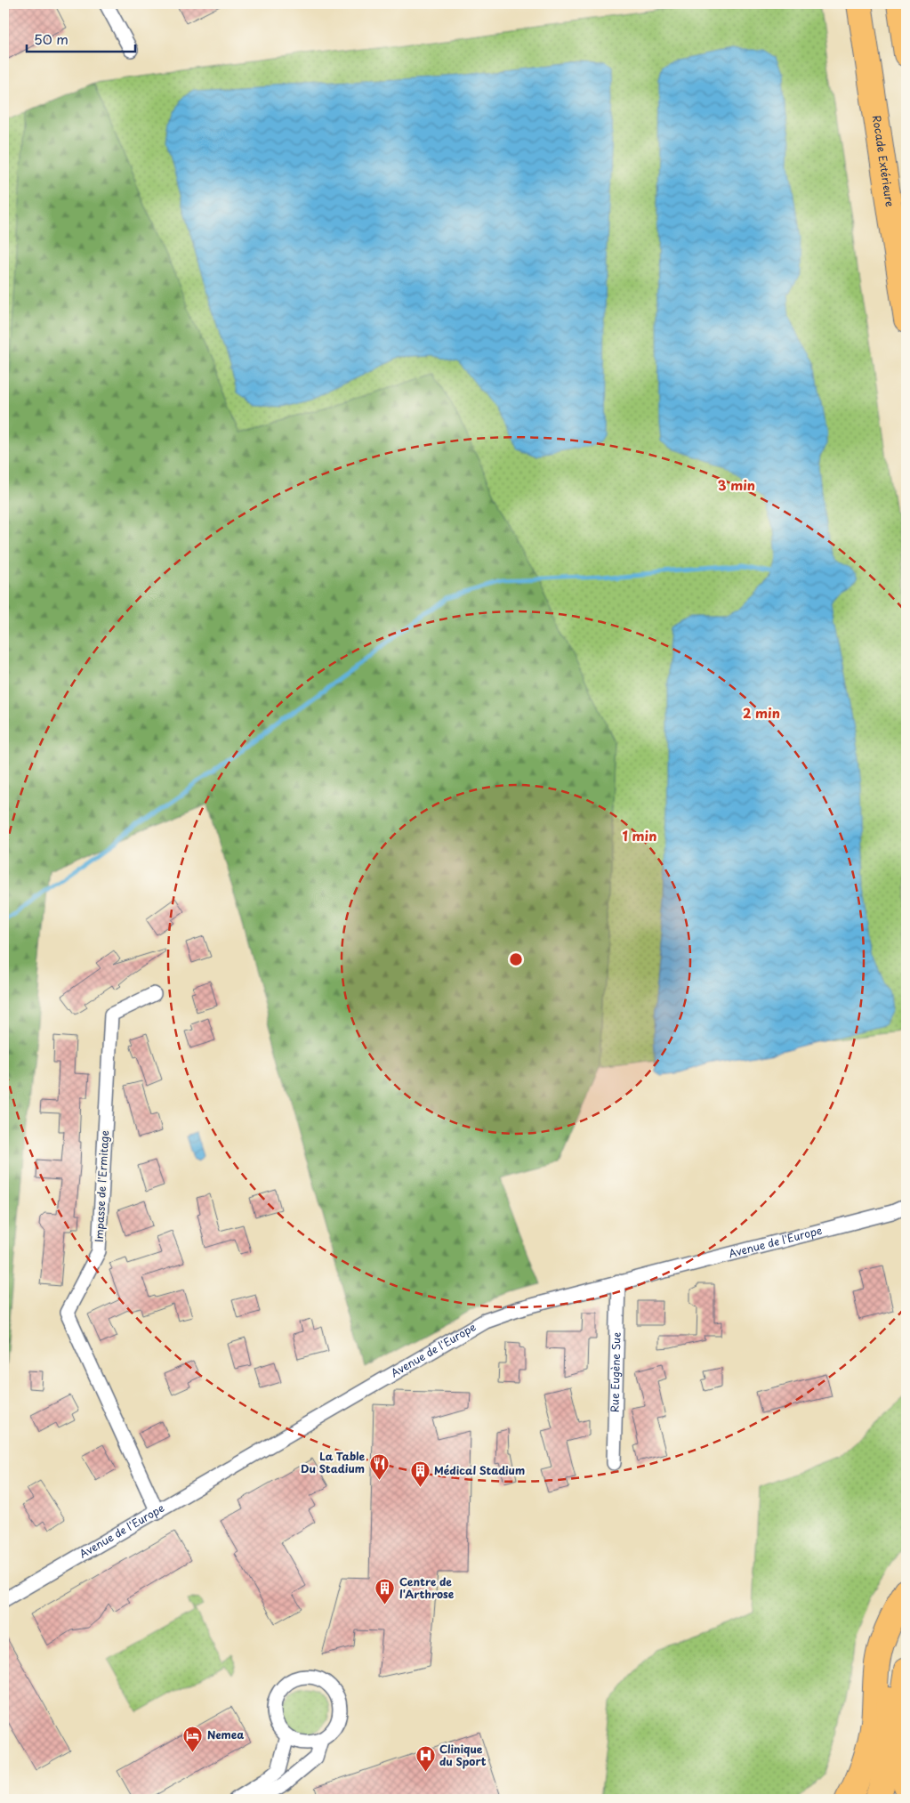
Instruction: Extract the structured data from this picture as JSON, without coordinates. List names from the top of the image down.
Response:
{
  "streets": {
    "highway": ["Rocade Extérieure"],
    "street": ["Impasse de l'Ermitage", "Avenue de l'Europe", "Rue Eugène Sue"]
  },
  "crossings": [
    ["Impasse de l'Ermitage", "Avenue de l'Europe"],
    ["Avenue de l'Europe", "Rue Eugène Sue"]
  ],
  "places": {
    "restaurant": ["La Table Du Stadium"],
    "building": ["Médical Stadium", "Centre de l'Arthrose"],
    "hotel": ["Nemea"],
    "hospital": ["Clinique du Sport"]
  },
  "scale_bar": "50 m",
  "rings": ["3 min", "2 min", "1 min"]
}
